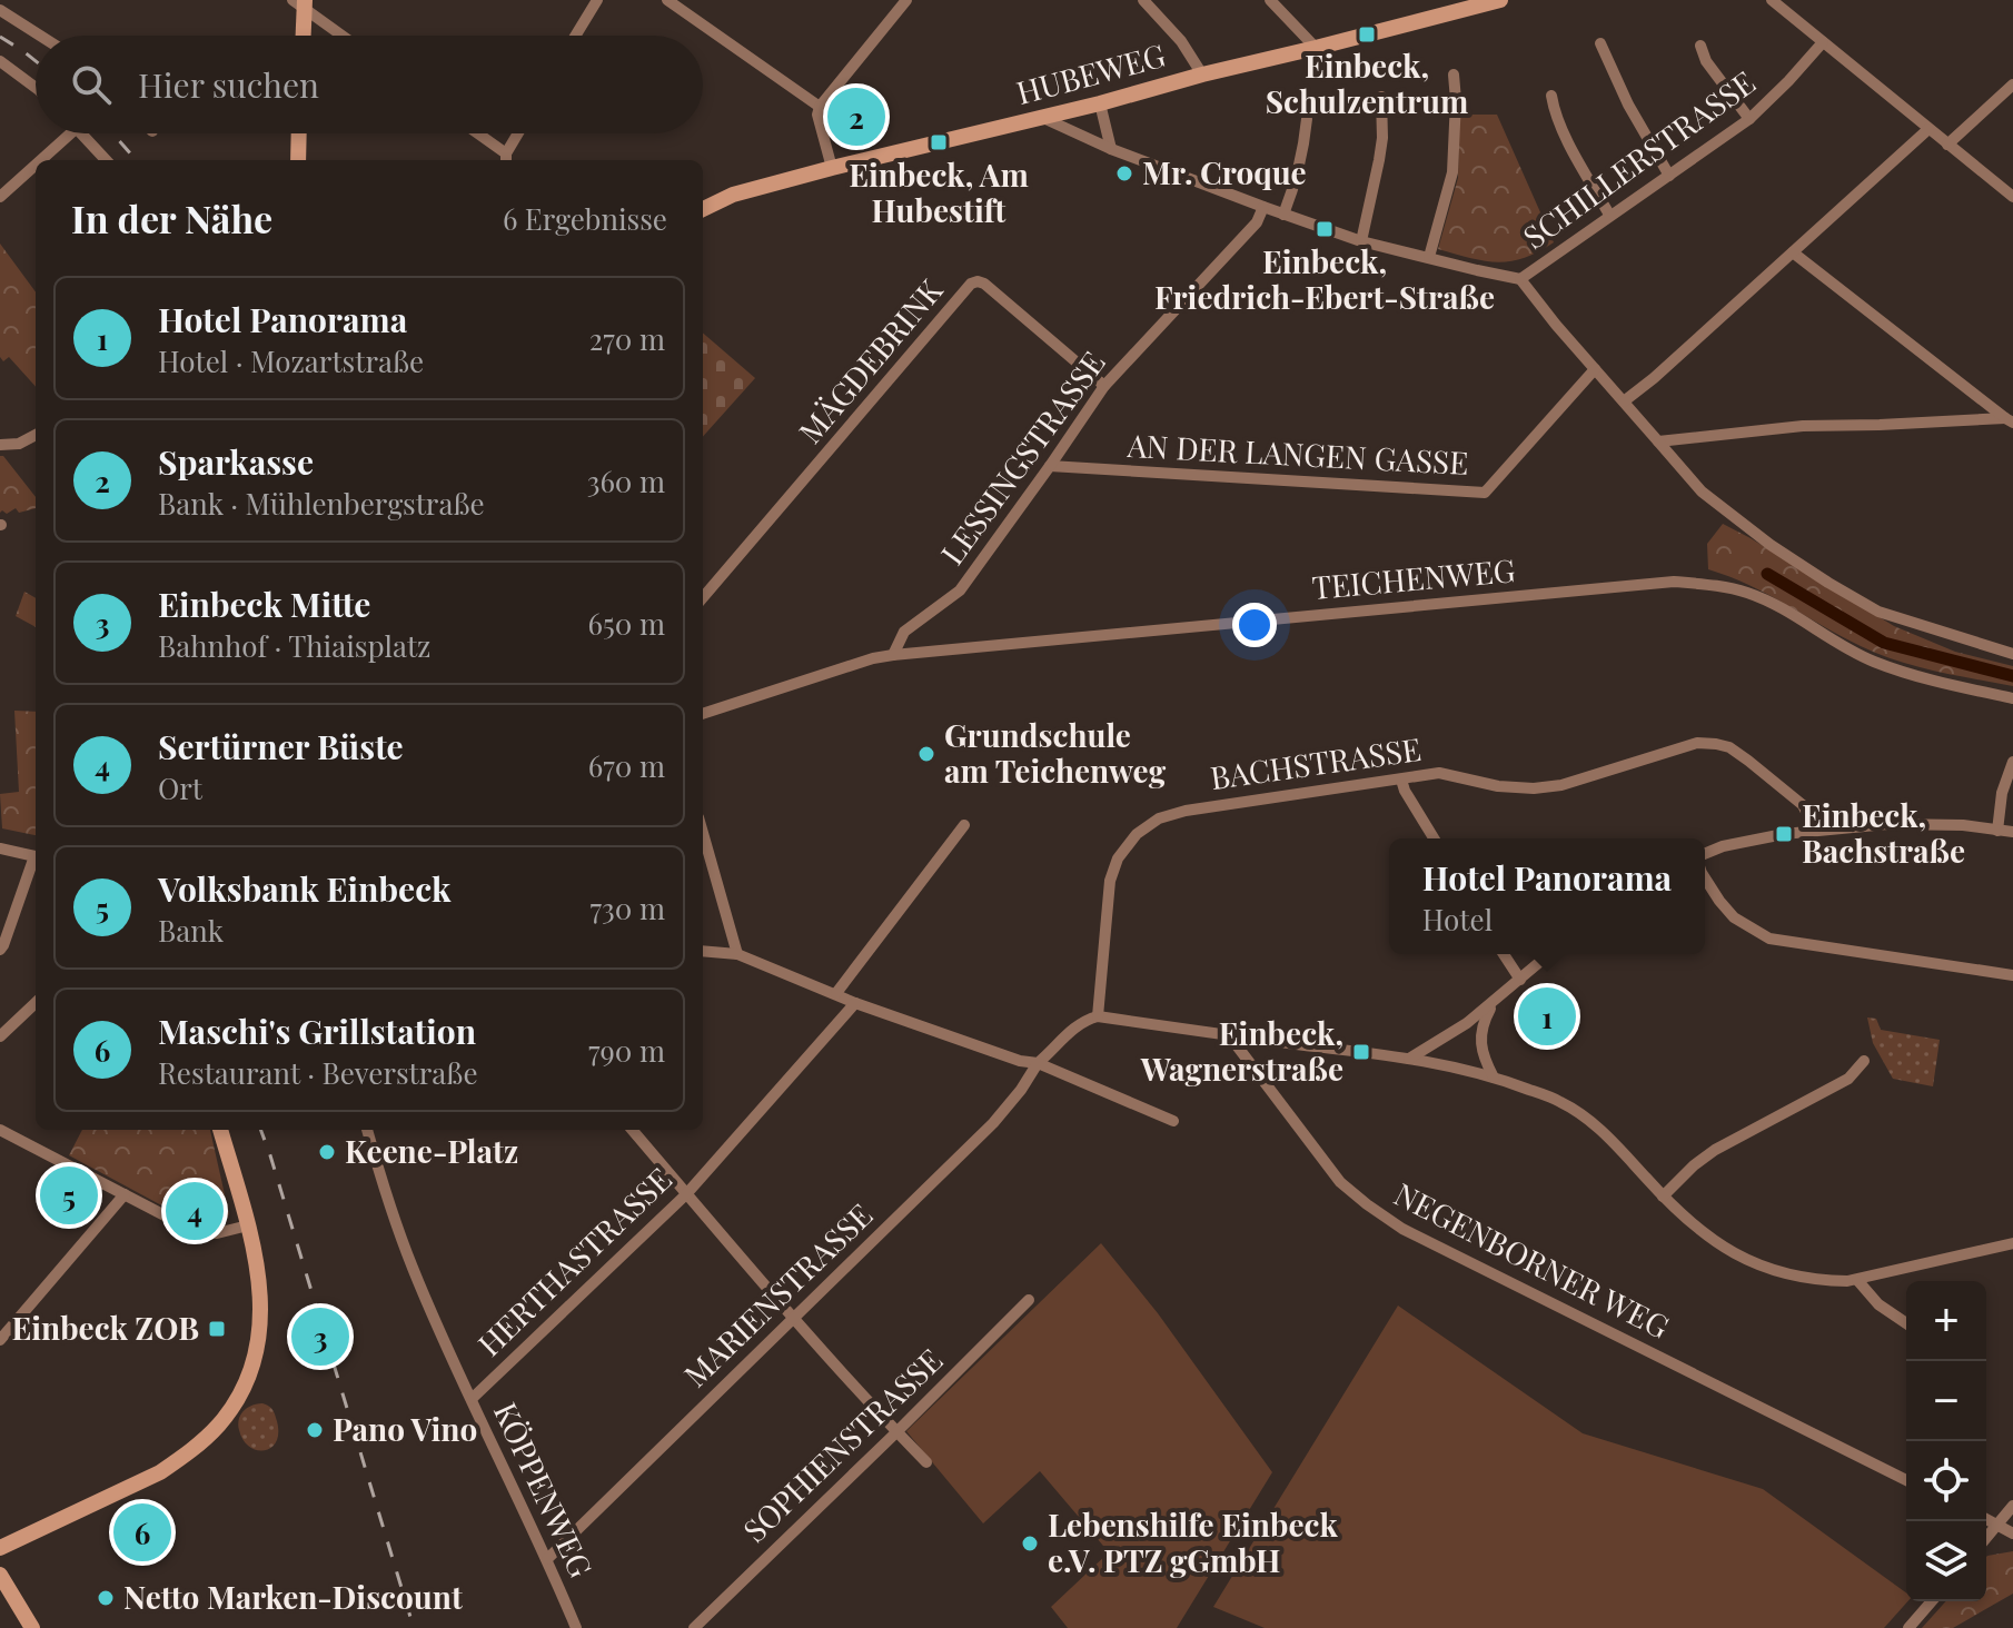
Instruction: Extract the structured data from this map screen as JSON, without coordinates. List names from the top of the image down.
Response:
{
  "streets": {
    "street": [
      "HUBEWEG",
      "SCHILLERSTRASSE",
      "MÄGDEBRINK",
      "AN DER LANGEN GASSE",
      "LESSINGSTRASSE",
      "TEICHENWEG",
      "BACHSTRASSE",
      "NEGENBORNER WEG",
      "HERTHASTRASSE",
      "MARIENSTRASSE",
      "SOPHIENSTRASSE",
      "KÖPPENWEG"
    ]
  },
  "crossings": [
    ["MÄGDEBRINK", "LESSINGSTRASSE"],
    ["AN DER LANGEN GASSE", "LESSINGSTRASSE"],
    ["LESSINGSTRASSE", "TEICHENWEG"],
    ["HERTHASTRASSE", "KÖPPENWEG"],
    ["MARIENSTRASSE", "KÖPPENWEG"]
  ],
  "places": {
    "transit": [
      "Einbeck, Schulzentrum",
      "Einbeck, Am Hubestift",
      "Einbeck, Friedrich-Ebert-Straße",
      "Einbeck, Bachstraße",
      "Einbeck, Wagnerstraße",
      "Einbeck ZOB"
    ],
    "other": [
      "Mr. Croque",
      "Grundschule am Teichenweg",
      "Keene-Platz",
      "Pano Vino",
      "Lebenshilfe Einbeck e.V. PTZ gGmbH",
      "Netto Marken-Discount"
    ]
  },
  "page": {
    "search": "Hier suchen",
    "pins": [
      "2",
      "1",
      "5",
      "4",
      "3",
      "6"
    ],
    "heading": ["In der Nähe", "6 Ergebnisse"],
    "list": [
      {
        "mark": "1",
        "name": "Hotel Panorama",
        "note": "Hotel · Mozartstraße",
        "value": "270 m"
      },
      {
        "mark": "2",
        "name": "Sparkasse",
        "note": "Bank · Mühlenbergstraße",
        "value": "360 m"
      },
      {
        "mark": "3",
        "name": "Einbeck Mitte",
        "note": "Bahnhof · Thiaisplatz",
        "value": "650 m"
      },
      {
        "mark": "4",
        "name": "Sertürner Büste",
        "note": "Ort",
        "value": "670 m"
      },
      {
        "mark": "5",
        "name": "Volksbank Einbeck",
        "note": "Bank",
        "value": "730 m"
      },
      {
        "mark": "6",
        "name": "Maschi's Grillstation",
        "note": "Restaurant · Beverstraße",
        "value": "790 m"
      }
    ],
    "popup": ["Hotel Panorama", "Hotel"],
    "map_buttons": ["+", "−"]
  }
}
